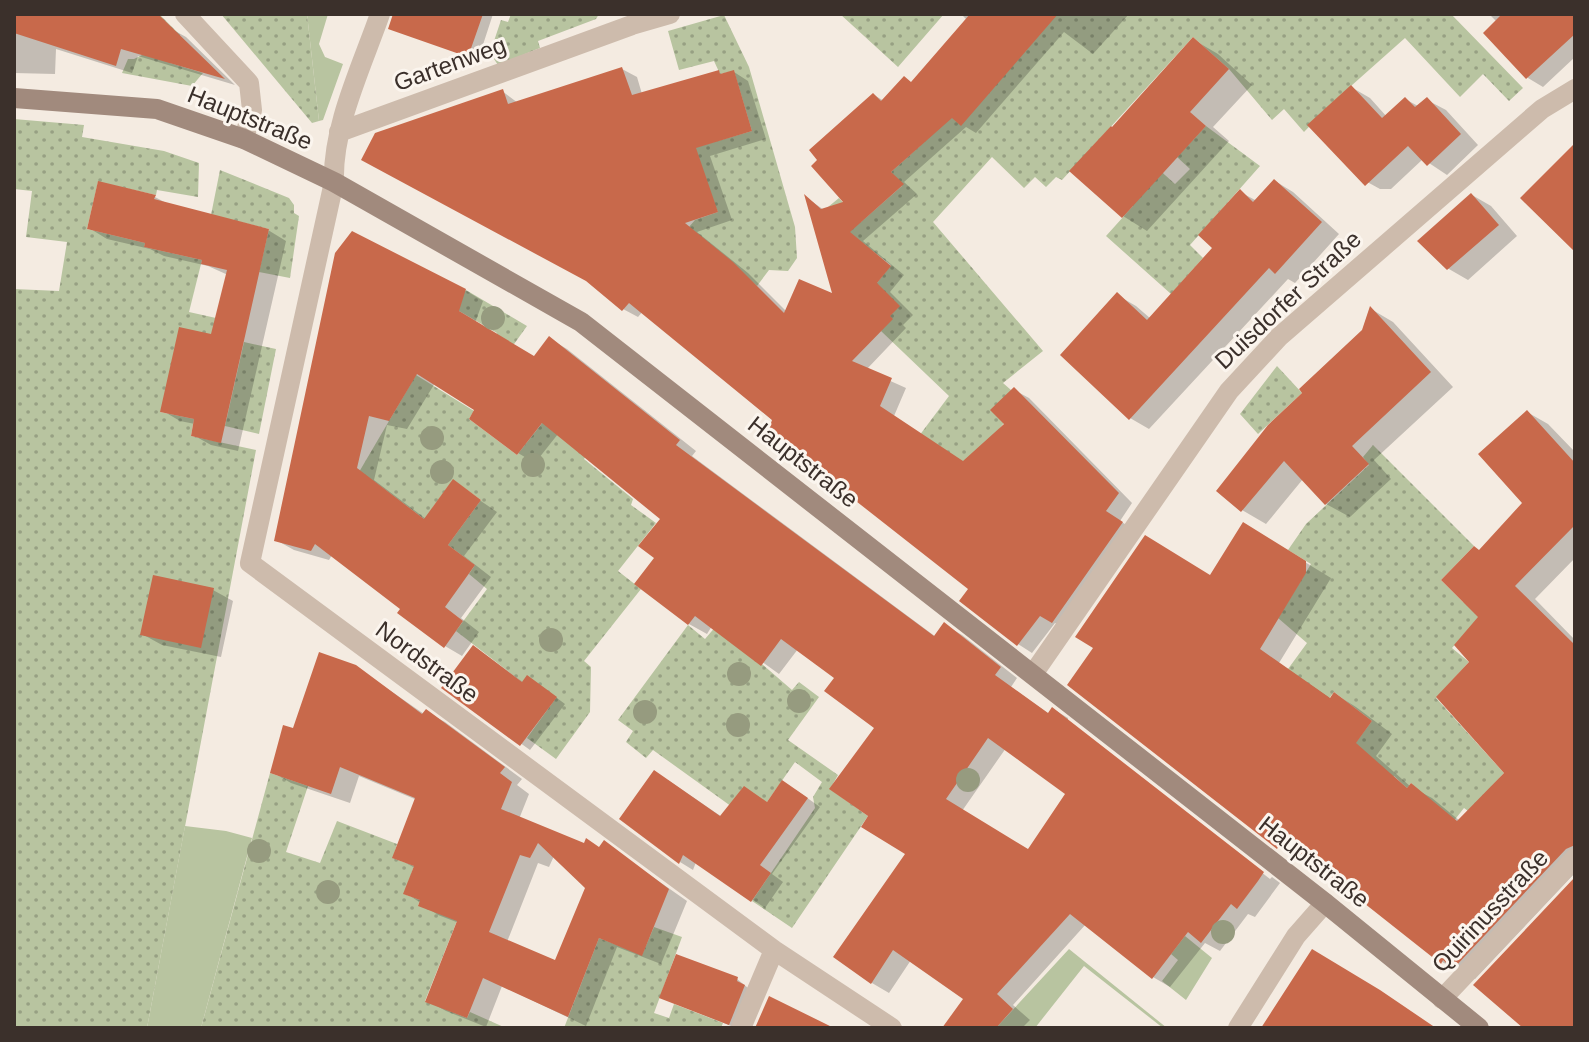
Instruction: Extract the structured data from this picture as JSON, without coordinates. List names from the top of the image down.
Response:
{
  "streets": {
    "main road": ["Hauptstraße"],
    "street": [
      "Gartenweg",
      "Duisdorfer Straße",
      "Nordstraße",
      "Quirinusstraße"
    ]
  },
  "crossings": [
    ["Hauptstraße", "Duisdorfer Straße"],
    ["Hauptstraße", "Nordstraße"],
    ["Hauptstraße", "Quirinusstraße"]
  ]
}
